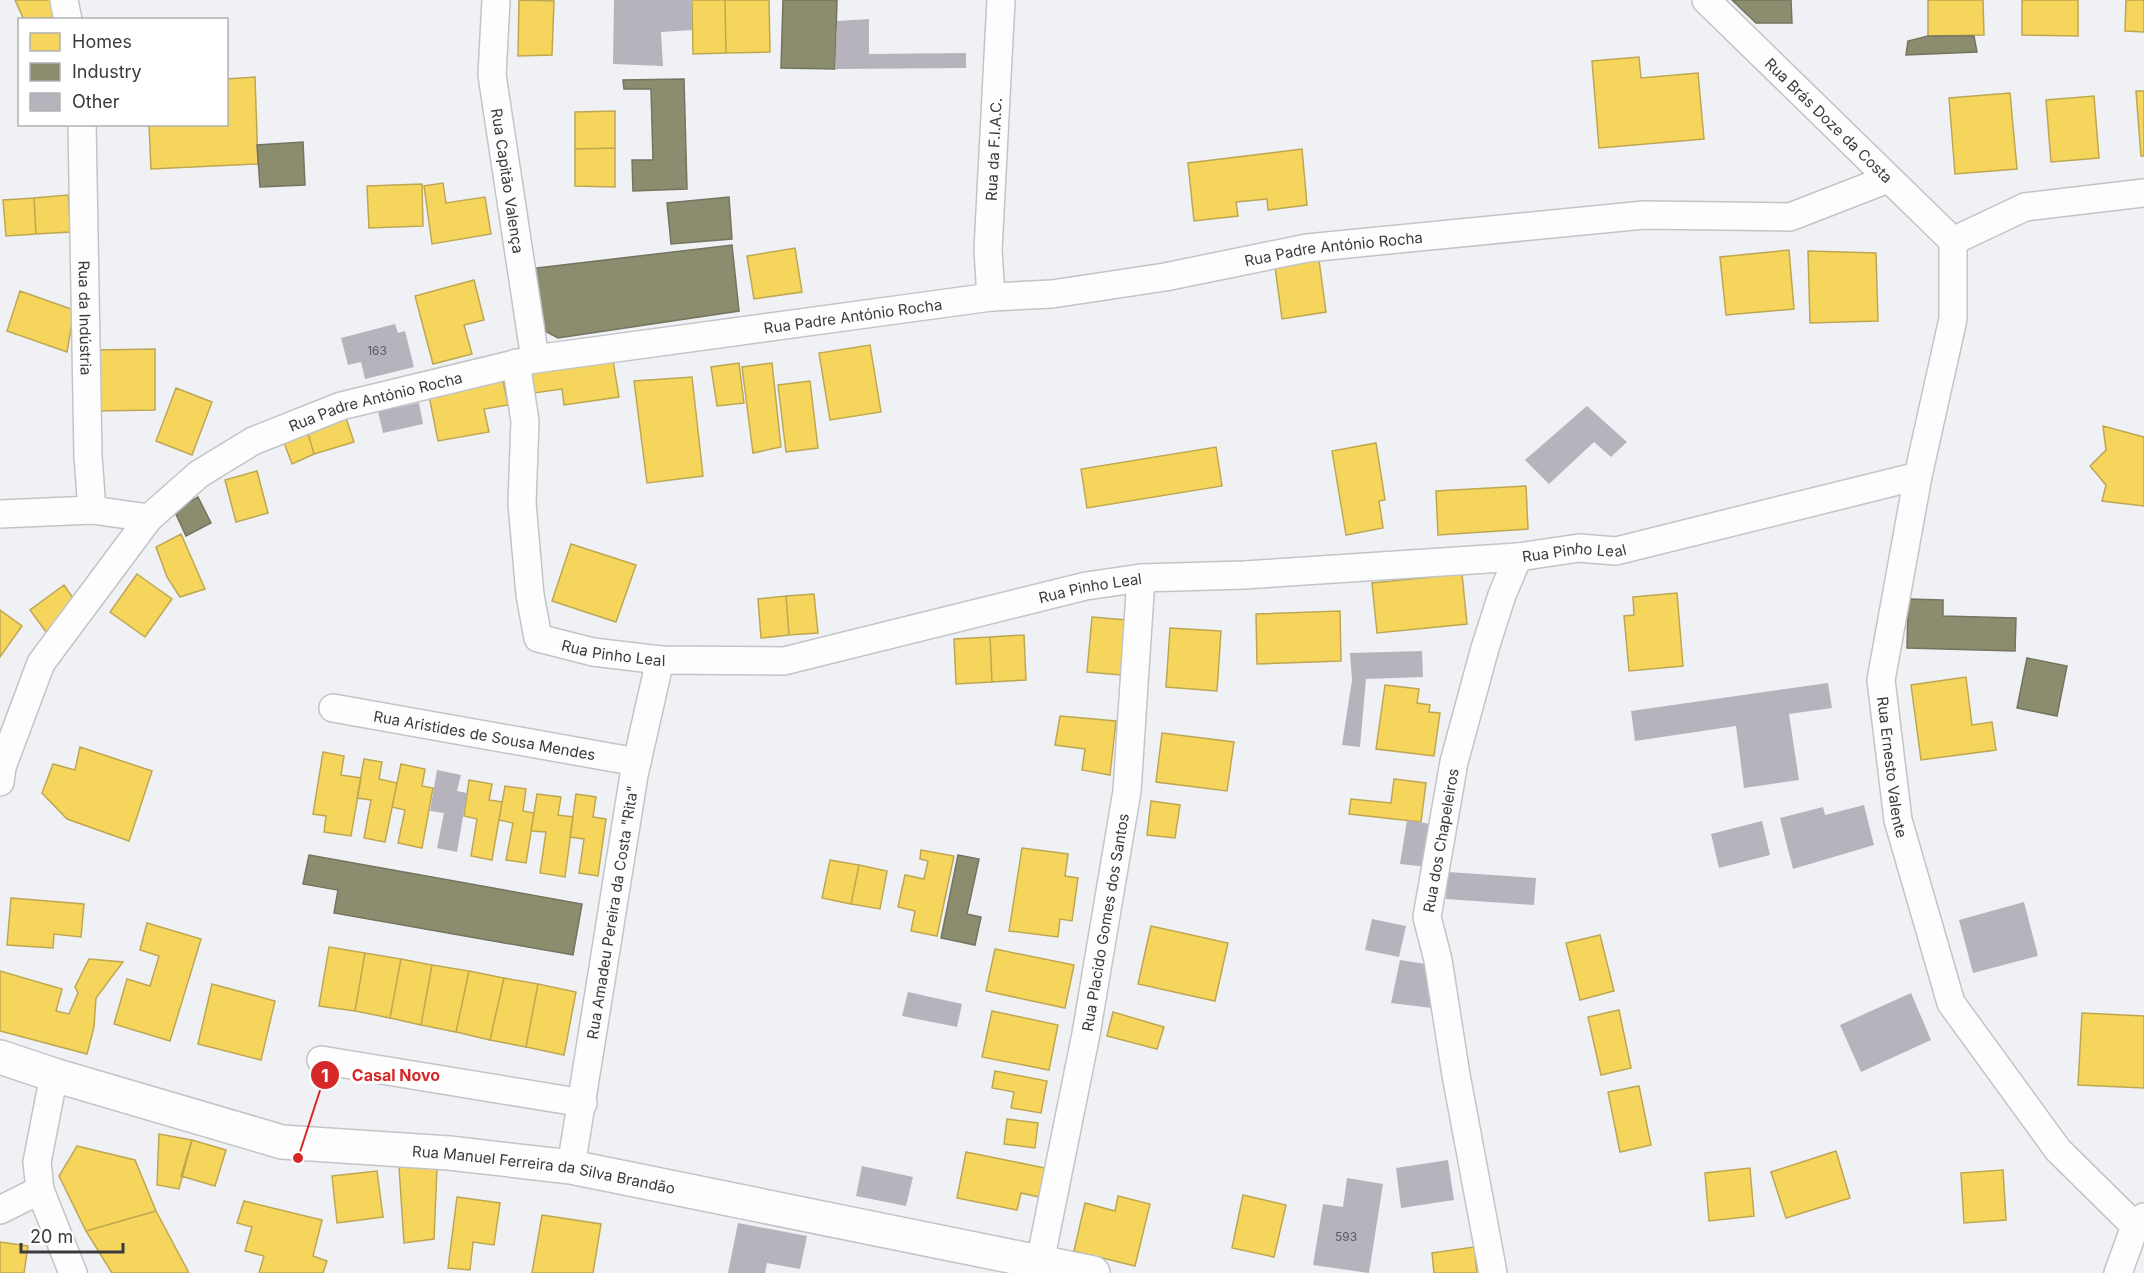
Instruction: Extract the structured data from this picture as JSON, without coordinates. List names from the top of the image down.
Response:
{
  "streets": {
    "main road": ["Rua Manuel Ferreira da Silva Brandão"],
    "street": [
      "Rua Brás Doze da Costa",
      "Rua da F.I.A.C.",
      "Rua Capitão Valença",
      "Rua Padre António Rocha",
      "Rua da Indústria",
      "Rua Pinho Leal",
      "Rua Aristides de Sousa Mendes",
      "Rua Ernesto Valente",
      "Rua dos Chapeleiros",
      "Rua Amadeu Pereira da Costa \"Rita\"",
      "Rua Placido Gomes dos Santos"
    ]
  },
  "crossings": [
    ["Rua Brás Doze da Costa", "Rua Padre António Rocha"],
    ["Rua Brás Doze da Costa", "Rua Ernesto Valente"],
    ["Rua da F.I.A.C.", "Rua Padre António Rocha"],
    ["Rua Capitão Valença", "Rua Padre António Rocha"],
    ["Rua Capitão Valença", "Rua Pinho Leal"],
    ["Rua Padre António Rocha", "Rua Pinho Leal"],
    ["Rua Pinho Leal", "Rua Ernesto Valente"],
    ["Rua Pinho Leal", "Rua dos Chapeleiros"],
    ["Rua Pinho Leal", "Rua Amadeu Pereira da Costa \"Rita\""],
    ["Rua Pinho Leal", "Rua Placido Gomes dos Santos"],
    ["Rua Aristides de Sousa Mendes", "Rua Amadeu Pereira da Costa \"Rita\""],
    ["Rua Amadeu Pereira da Costa \"Rita\"", "Rua Manuel Ferreira da Silva Brandão"],
    ["Rua Placido Gomes dos Santos", "Rua Manuel Ferreira da Silva Brandão"]
  ],
  "places": ["Casal Novo"],
  "house_numbers": ["163", "593"],
  "legend": ["Homes", "Industry", "Other"],
  "scale_bar": "20 m"
}
